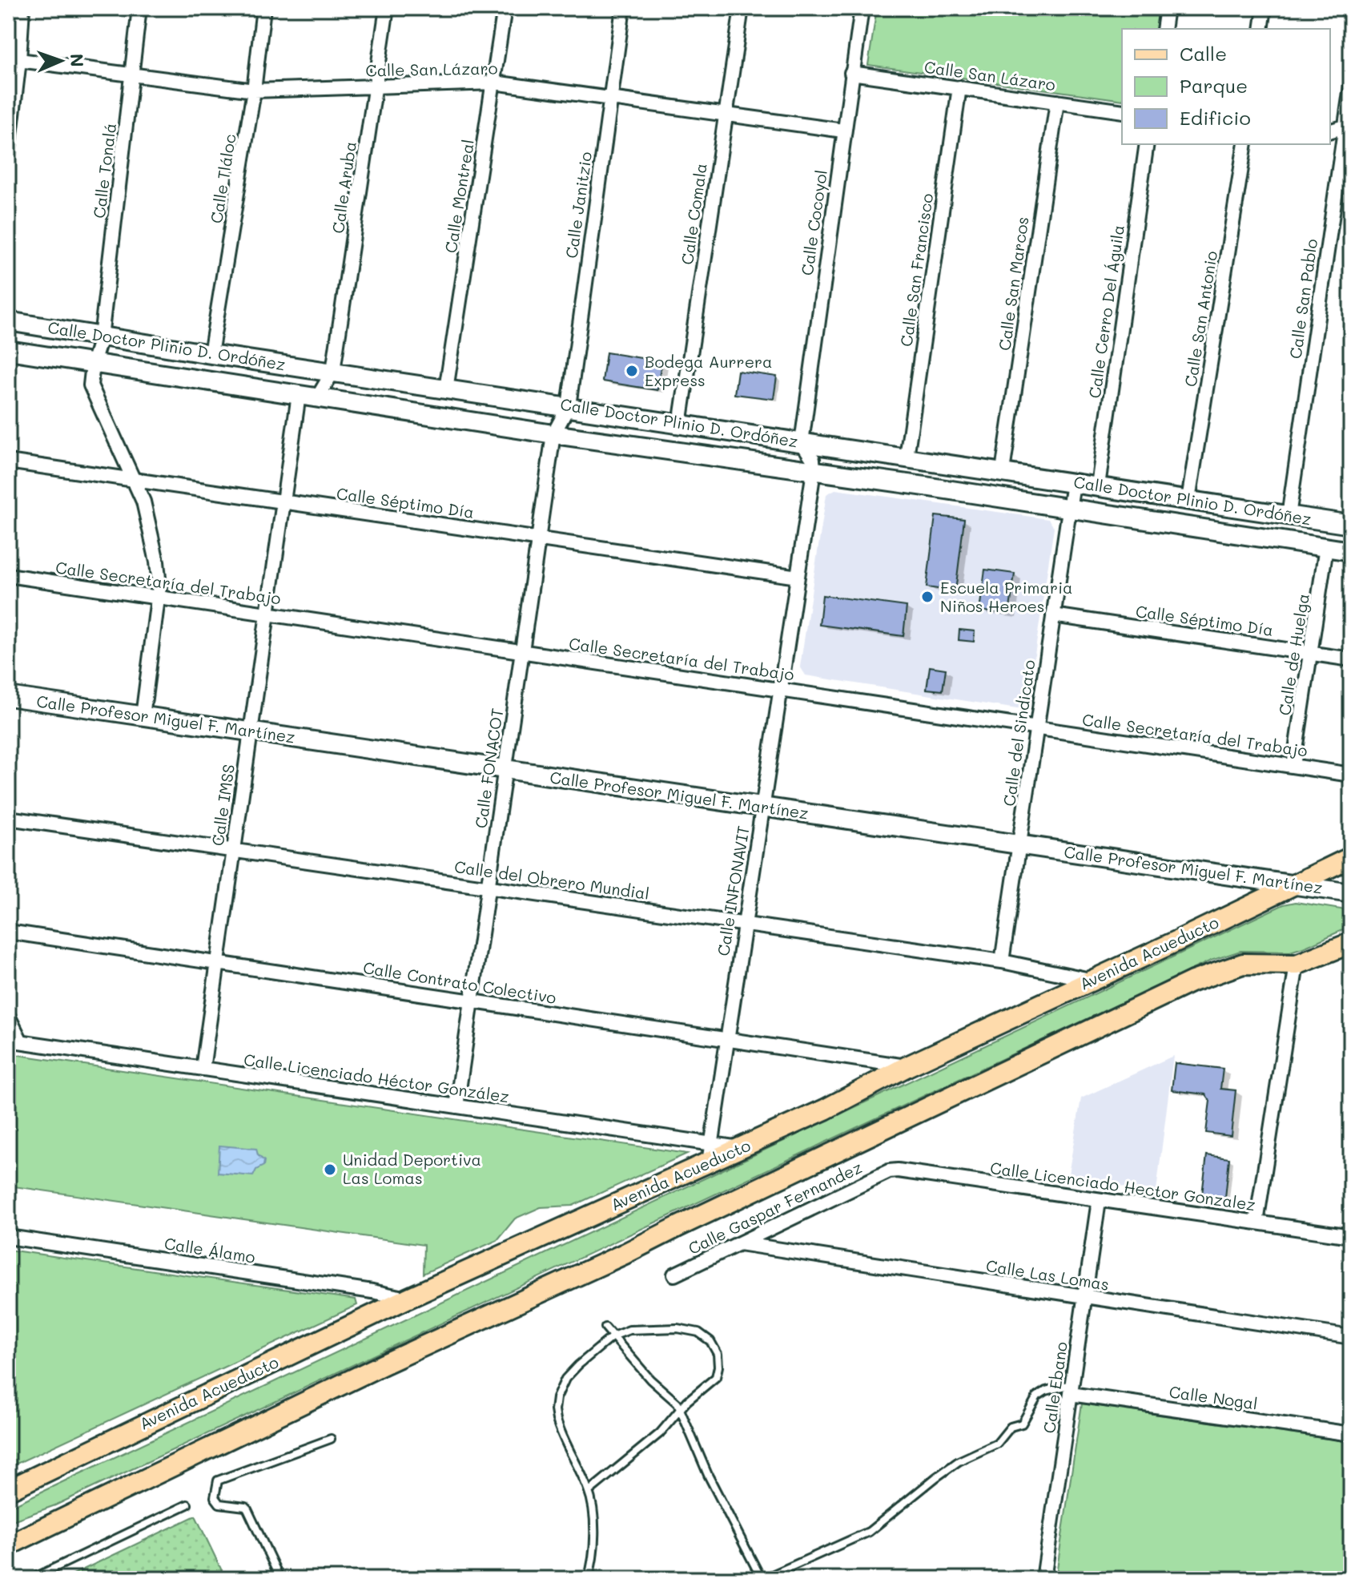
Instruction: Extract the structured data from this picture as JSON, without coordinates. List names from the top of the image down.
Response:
{
  "streets": {
    "main road": ["Avenida Acueducto"],
    "street": [
      "Calle San Lázaro",
      "Calle Tonalá",
      "Calle Tláloc",
      "Calle Aruba",
      "Calle Montreal",
      "Calle Janitzio",
      "Calle Comala",
      "Calle Cocoyol",
      "Calle San Francisco",
      "Calle San Marcos",
      "Calle San Pablo",
      "Calle Cerro Del Águila",
      "Calle San Antonio",
      "Calle Doctor Plinio D. Ordóñez",
      "Calle Séptimo Día",
      "Calle Secretaría del Trabajo",
      "Calle de Huelga",
      "Calle Profesor Miguel F. Martínez",
      "Calle del Sindicato",
      "Calle FONACOT",
      "Calle IMSS",
      "Calle del Obrero Mundial",
      "Calle INFONAVIT",
      "Calle Contrato Colectivo",
      "Calle Licenciado Héctor González",
      "Calle Licenciado Hector Gonzalez",
      "Calle Gaspar Fernandez",
      "Calle Álamo",
      "Calle Las Lomas",
      "Calle Ebano",
      "Calle Nogal"
    ]
  },
  "crossings": [
    ["Calle San Lázaro", "Calle Tonalá"],
    ["Calle San Lázaro", "Calle Tláloc"],
    ["Calle San Lázaro", "Calle Aruba"],
    ["Calle San Lázaro", "Calle Montreal"],
    ["Calle San Lázaro", "Calle Janitzio"],
    ["Calle San Lázaro", "Calle Comala"],
    ["Calle San Lázaro", "Calle Cocoyol"],
    ["Calle San Lázaro", "Calle San Francisco"],
    ["Calle San Lázaro", "Calle San Marcos"],
    ["Calle Tonalá", "Calle Doctor Plinio D. Ordóñez"],
    ["Calle Tláloc", "Calle Doctor Plinio D. Ordóñez"],
    ["Calle Aruba", "Calle Doctor Plinio D. Ordóñez"],
    ["Calle Montreal", "Calle Doctor Plinio D. Ordóñez"],
    ["Calle Janitzio", "Calle Doctor Plinio D. Ordóñez"],
    ["Calle Comala", "Calle Doctor Plinio D. Ordóñez"],
    ["Calle Cocoyol", "Calle Doctor Plinio D. Ordóñez"],
    ["Calle San Francisco", "Calle Doctor Plinio D. Ordóñez"],
    ["Calle San Marcos", "Calle Doctor Plinio D. Ordóñez"],
    ["Calle San Pablo", "Calle Doctor Plinio D. Ordóñez"],
    ["Calle Cerro Del Águila", "Calle Doctor Plinio D. Ordóñez"],
    ["Calle San Antonio", "Calle Doctor Plinio D. Ordóñez"],
    ["Calle Doctor Plinio D. Ordóñez", "Calle de Huelga"],
    ["Calle Doctor Plinio D. Ordóñez", "Calle del Sindicato"],
    ["Calle Doctor Plinio D. Ordóñez", "Calle FONACOT"],
    ["Calle Doctor Plinio D. Ordóñez", "Calle IMSS"],
    ["Calle Doctor Plinio D. Ordóñez", "Calle INFONAVIT"],
    ["Calle Séptimo Día", "Calle de Huelga"],
    ["Calle Séptimo Día", "Calle del Sindicato"],
    ["Calle Séptimo Día", "Calle FONACOT"],
    ["Calle Séptimo Día", "Calle IMSS"],
    ["Calle Séptimo Día", "Calle INFONAVIT"],
    ["Calle Secretaría del Trabajo", "Calle de Huelga"],
    ["Calle Secretaría del Trabajo", "Calle del Sindicato"],
    ["Calle Secretaría del Trabajo", "Calle FONACOT"],
    ["Calle Secretaría del Trabajo", "Calle IMSS"],
    ["Calle Secretaría del Trabajo", "Calle INFONAVIT"],
    ["Calle Profesor Miguel F. Martínez", "Calle del Sindicato"],
    ["Calle Profesor Miguel F. Martínez", "Calle FONACOT"],
    ["Calle Profesor Miguel F. Martínez", "Calle IMSS"],
    ["Calle Profesor Miguel F. Martínez", "Calle INFONAVIT"],
    ["Calle Profesor Miguel F. Martínez", "Avenida Acueducto"],
    ["Calle del Sindicato", "Calle del Obrero Mundial"],
    ["Calle FONACOT", "Calle del Obrero Mundial"],
    ["Calle FONACOT", "Calle Contrato Colectivo"],
    ["Calle FONACOT", "Calle Licenciado Héctor González"],
    ["Calle IMSS", "Calle del Obrero Mundial"],
    ["Calle IMSS", "Calle Contrato Colectivo"],
    ["Calle IMSS", "Calle Licenciado Héctor González"],
    ["Calle del Obrero Mundial", "Calle INFONAVIT"],
    ["Calle del Obrero Mundial", "Avenida Acueducto"],
    ["Calle INFONAVIT", "Avenida Acueducto"],
    ["Calle INFONAVIT", "Calle Contrato Colectivo"],
    ["Calle INFONAVIT", "Calle Licenciado Héctor González"],
    ["Avenida Acueducto", "Calle Contrato Colectivo"],
    ["Avenida Acueducto", "Calle Licenciado Héctor González"],
    ["Avenida Acueducto", "Calle Álamo"],
    ["Calle Licenciado Hector Gonzalez", "Calle Gaspar Fernandez"],
    ["Calle Licenciado Hector Gonzalez", "Calle Ebano"],
    ["Calle Gaspar Fernandez", "Calle Las Lomas"],
    ["Calle Las Lomas", "Calle Ebano"],
    ["Calle Ebano", "Calle Nogal"]
  ],
  "places": ["Bodega Aurrera Express", "Escuela Primaria Niños Heroes", "Unidad Deportiva Las Lomas"],
  "legend": ["Calle", "Parque", "Edificio"],
  "north": "right"
}
